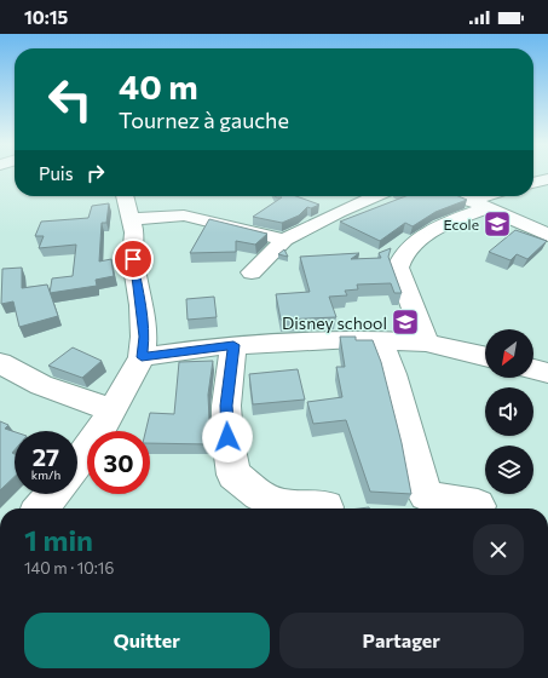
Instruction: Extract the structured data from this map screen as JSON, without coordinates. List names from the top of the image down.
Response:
{
  "places": {
    "school or university": ["Ecole", "Disney school"]
  },
  "north": "bottom left",
  "page": {
    "status": "10:15",
    "turn": ["40 m", "Tournez à gauche"],
    "then": "Puis",
    "speed": "27 km/h",
    "limit": "30",
    "heading": ["1 min", "140 m · 10:16"],
    "buttons": ["Quitter", "Partager"]
  }
}
